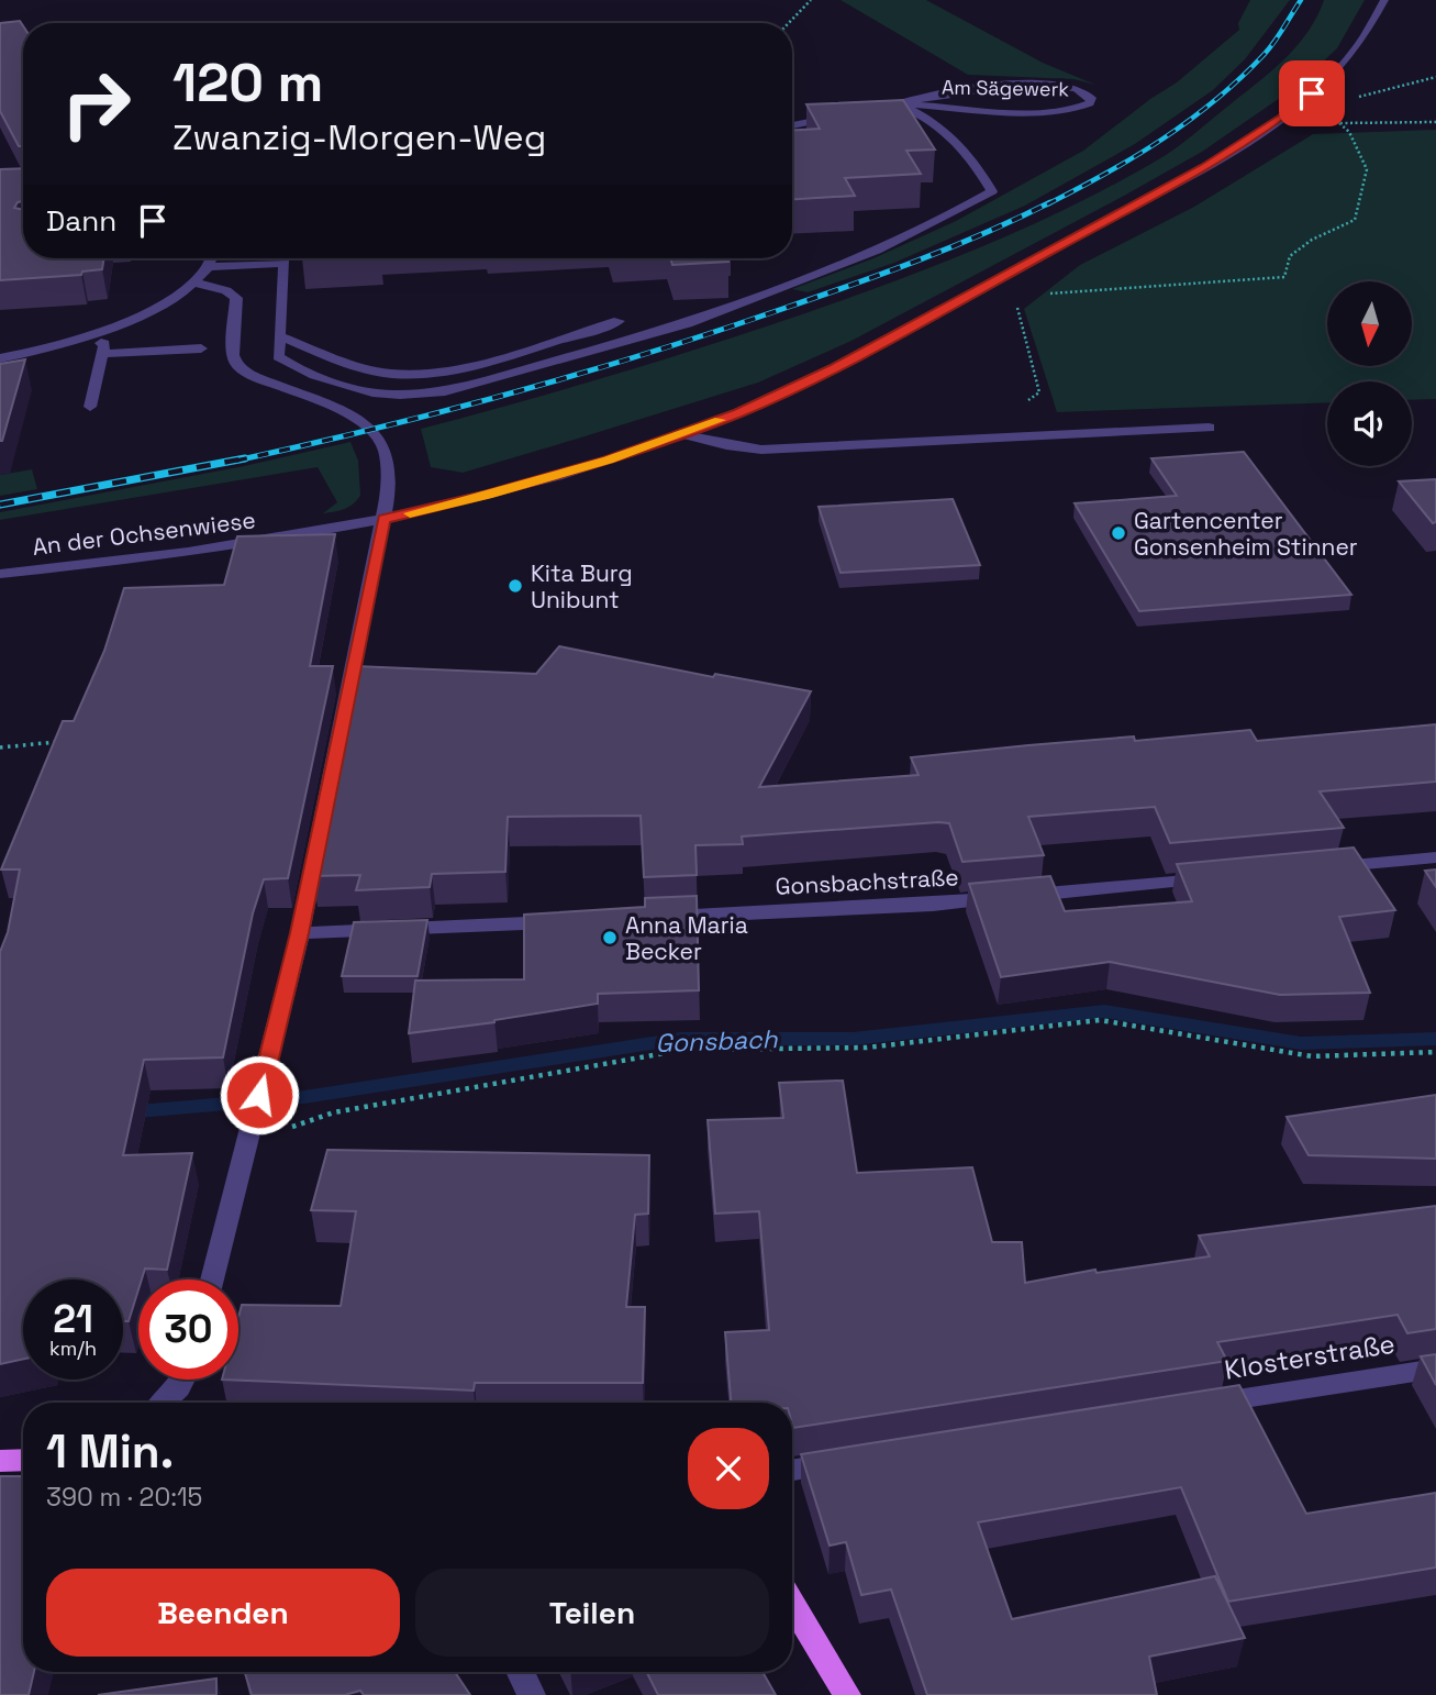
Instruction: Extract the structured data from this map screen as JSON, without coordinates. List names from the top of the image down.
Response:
{
  "streets": {
    "street": [
      "Am Sägewerk",
      "An der Ochsenwiese",
      "Gonsbachstraße",
      "Klosterstraße"
    ]
  },
  "water": ["Gonsbach"],
  "places": ["Gartencenter Gonsenheim Stinner", "Kita Burg Unibunt", "Anna Maria Becker"],
  "north": "bottom",
  "page": {
    "turn": ["120 m", "Zwanzig-Morgen-Weg"],
    "then": "Dann",
    "speed": "21 km/h",
    "limit": "30",
    "heading": ["1 Min.", "390 m · 20:15"],
    "buttons": ["Beenden", "Teilen"]
  }
}
